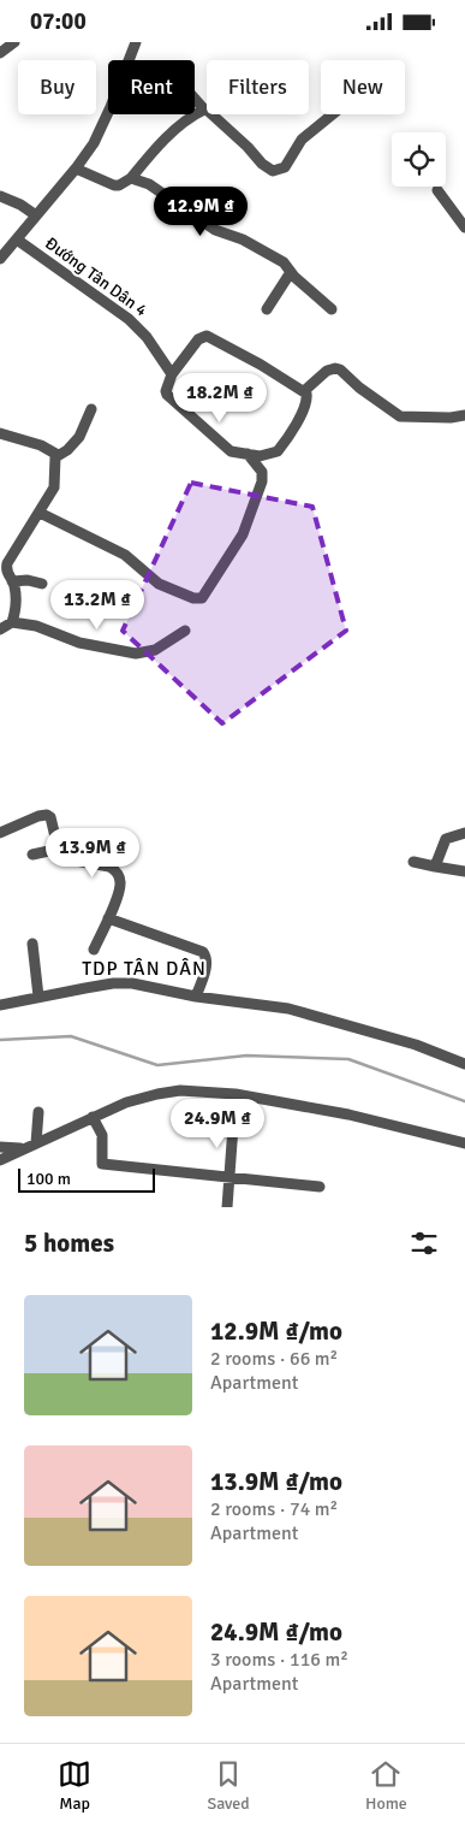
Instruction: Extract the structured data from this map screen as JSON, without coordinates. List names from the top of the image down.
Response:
{
  "streets": {
    "street": ["Đướng Tân Dân 4"]
  },
  "districts": ["TDP TÂN DÂN"],
  "scale_bar": "100 m",
  "page": {
    "status": "07:00",
    "chip": [
      "Buy",
      "Rent",
      "Filters",
      "New"
    ],
    "price": [
      "12.9M ₫",
      "18.2M ₫",
      "13.2M ₫",
      "13.9M ₫",
      "24.9M ₫"
    ],
    "scale": "100 m",
    "heading": "5 homes",
    "list": [
      {
        "name": "12.9M ₫/mo",
        "note": "2 rooms · 66 m² · Apartment"
      },
      {
        "name": "13.9M ₫/mo",
        "note": "2 rooms · 74 m² · Apartment"
      },
      {
        "name": "24.9M ₫/mo",
        "note": "3 rooms · 116 m² · Apartment"
      }
    ],
    "tabs": ["Map", "Saved", "Home"]
  }
}
